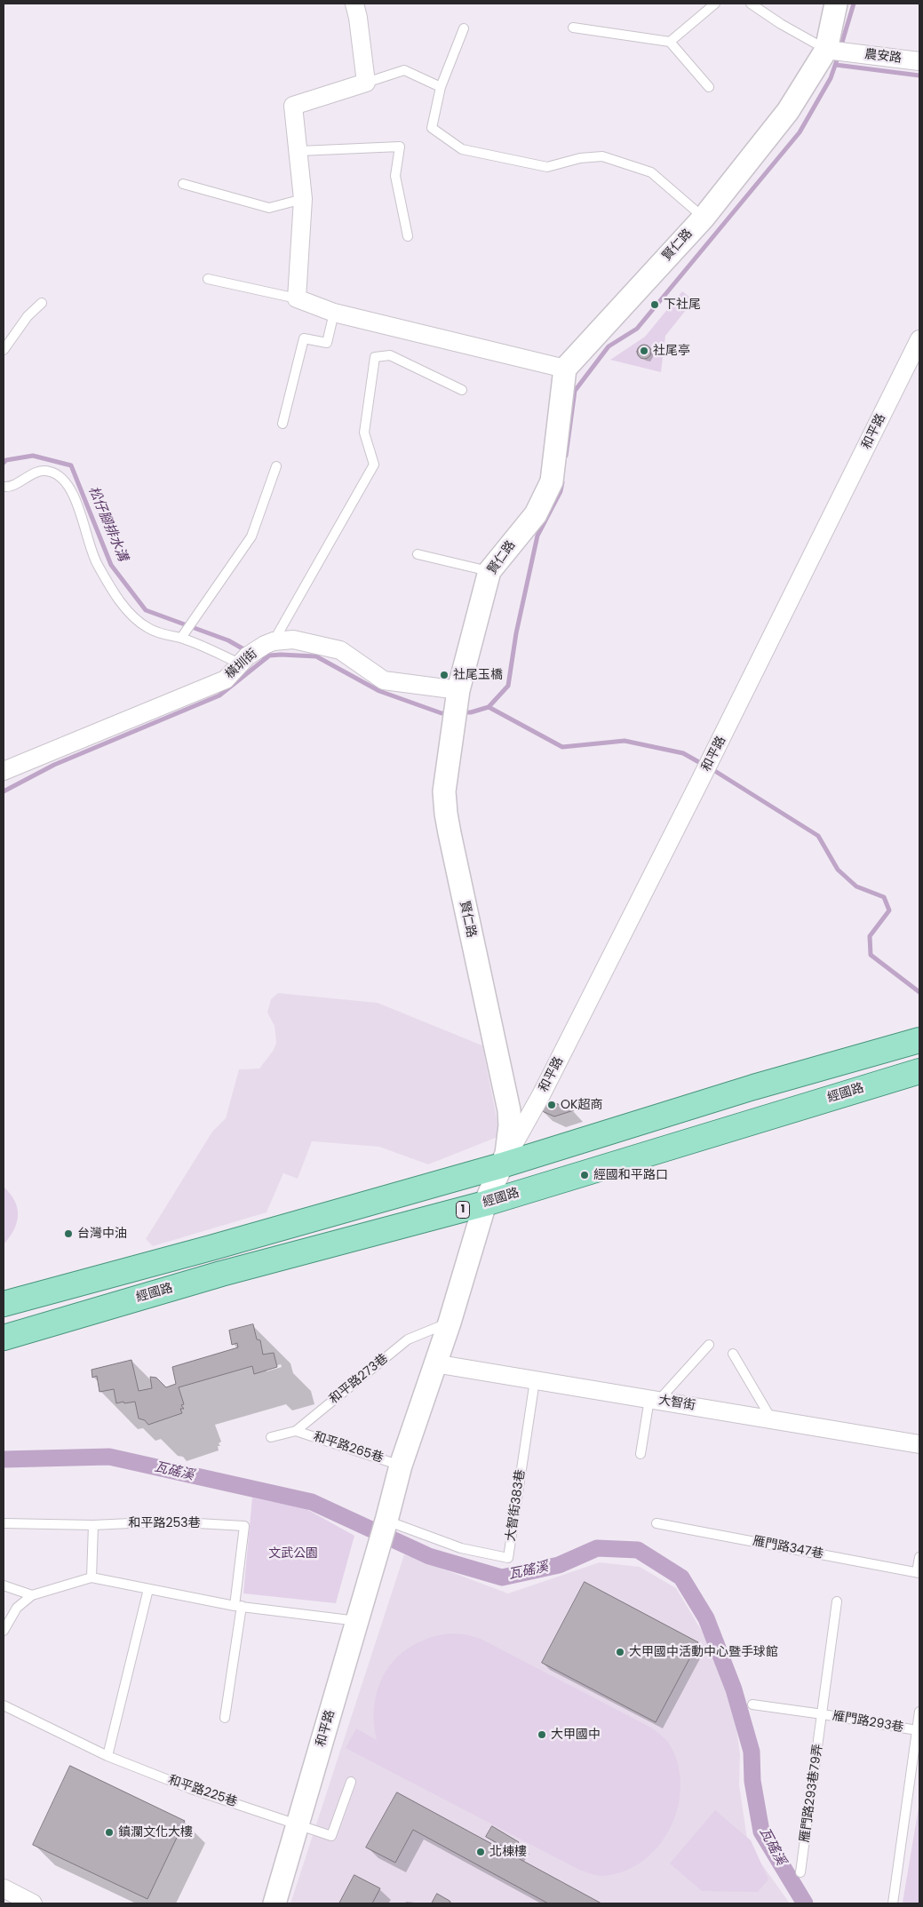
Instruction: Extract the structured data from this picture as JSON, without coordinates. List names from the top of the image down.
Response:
{
  "streets": {
    "main road": ["經國路", "1"],
    "street": [
      "農安路",
      "賢仁路",
      "和平路",
      "橫圳街",
      "大智街"
    ],
    "lane": [
      "和平路273巷",
      "和平路265巷",
      "大智街383巷",
      "和平路253巷",
      "雁門路347巷",
      "雁門路293巷",
      "和平路225巷",
      "雁門路293巷79弄"
    ]
  },
  "crossings": [
    ["農安路", "賢仁路"],
    ["賢仁路", "和平路"],
    ["賢仁路", "橫圳街"],
    ["賢仁路", "經國路"],
    ["和平路", "大智街383巷"],
    ["和平路", "和平路225巷"],
    ["和平路273巷", "和平路265巷"],
    ["大智街", "大智街383巷"],
    ["雁門路293巷", "雁門路293巷79弄"]
  ],
  "water": ["松仔腳排水溝", "瓦磘溪"],
  "parks": ["文武公園"],
  "places": [
    "下社尾",
    "社尾亭",
    "社尾玉橋",
    "OK超商",
    "經國和平路口",
    "台灣中油",
    "大甲國中活動中心暨手球館",
    "大甲國中",
    "鎮瀾文化大樓",
    "北棟樓"
  ]
}
